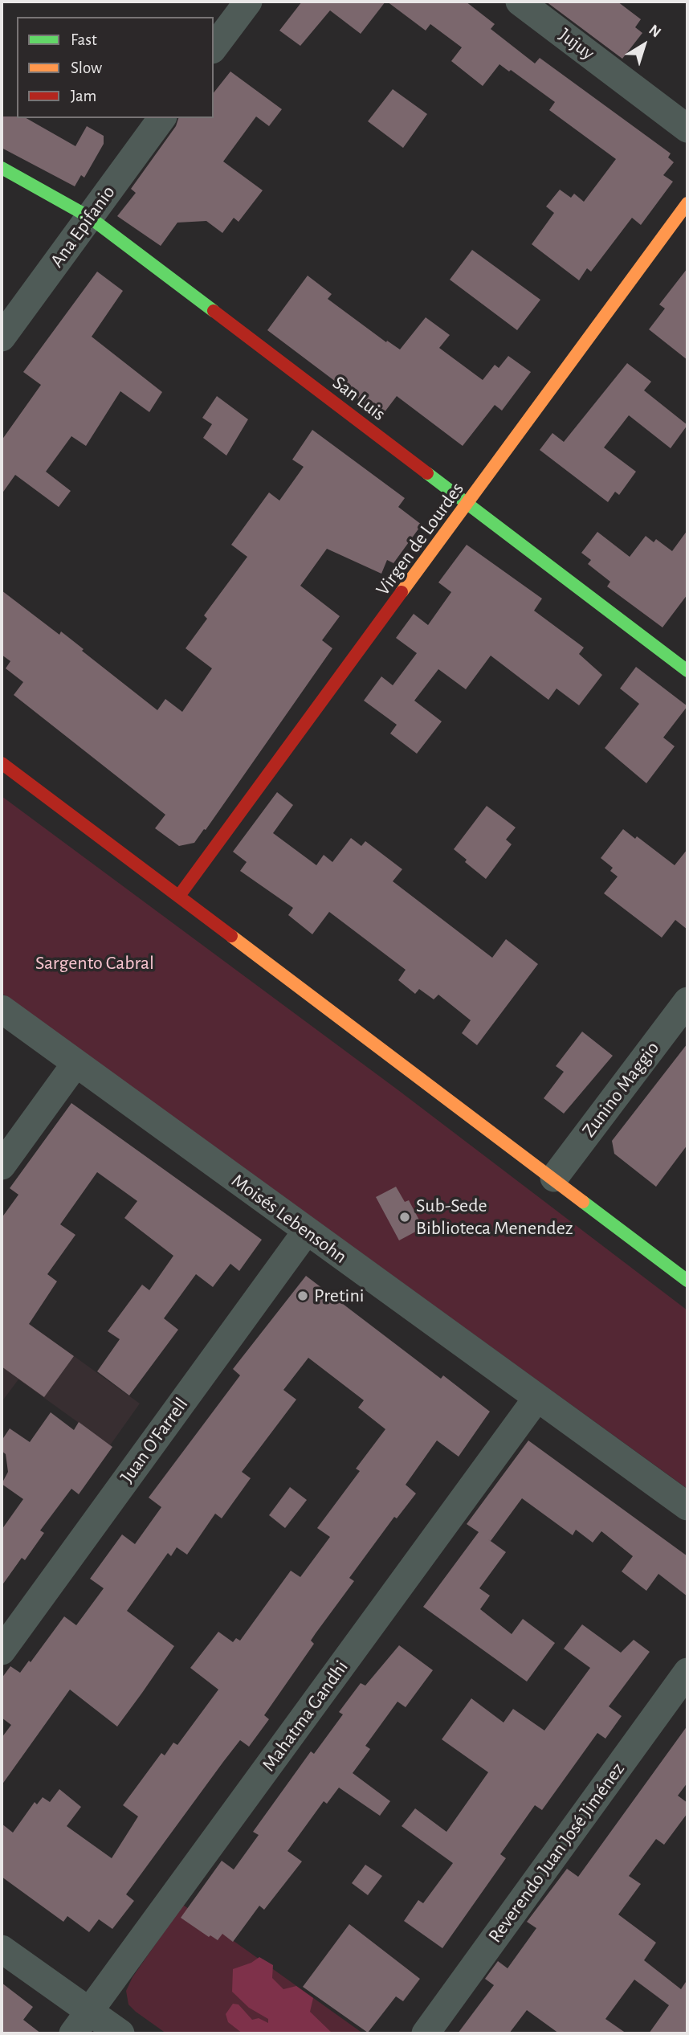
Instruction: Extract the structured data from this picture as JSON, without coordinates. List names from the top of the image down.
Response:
{
  "streets": {
    "street": [
      "Jujuy",
      "Ana Epifanio",
      "San Luis",
      "Virgen de Lourdes",
      "Zunino Maggio",
      "Moisés Lebensohn",
      "Juan O'Farrell",
      "Mahatma Gandhi",
      "Reverendo Juan José Jiménez"
    ]
  },
  "crossings": [
    ["Ana Epifanio", "San Luis"],
    ["San Luis", "Virgen de Lourdes"],
    ["Moisés Lebensohn", "Juan O'Farrell"],
    ["Moisés Lebensohn", "Mahatma Gandhi"]
  ],
  "parks": ["Sargento Cabral"],
  "places": ["Sub-Sede Biblioteca Menendez", "Pretini"],
  "legend": ["Fast", "Slow", "Jam"],
  "north": "top right"
}
